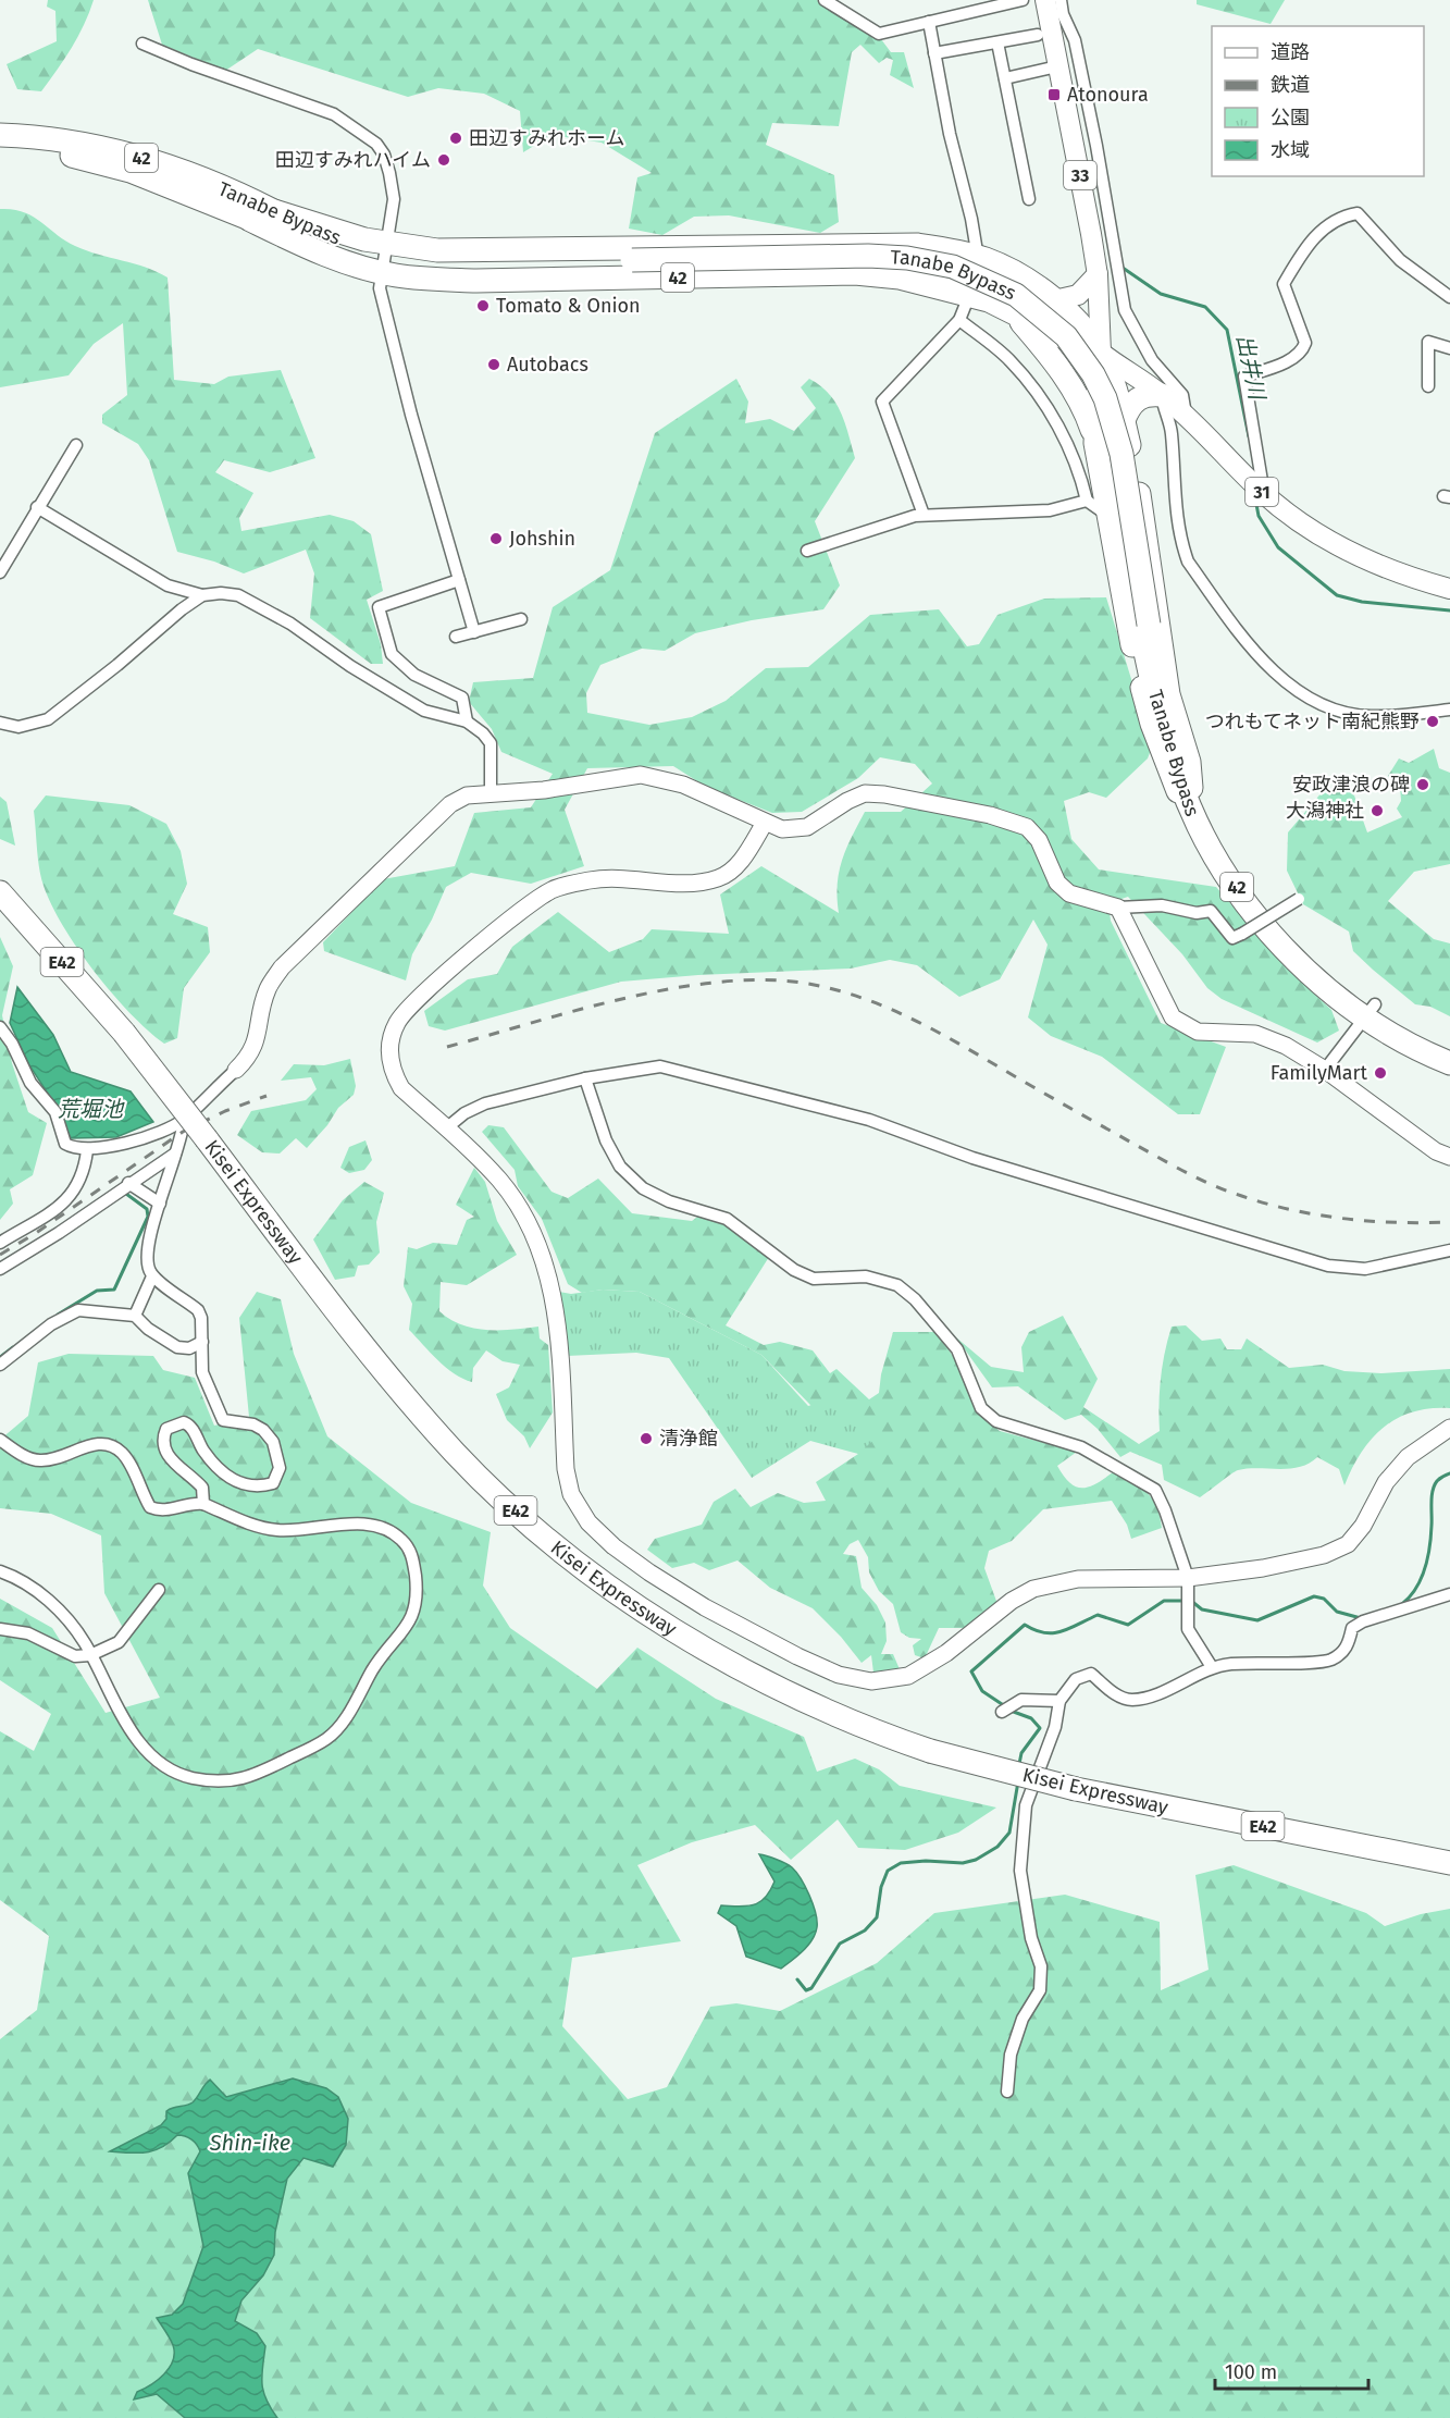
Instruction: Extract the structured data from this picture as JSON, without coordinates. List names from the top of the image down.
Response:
{
  "streets": {
    "highway": [
      "42",
      "Tanabe Bypass",
      "E42",
      "Kisei Expressway"
    ],
    "main road": ["33", "31"]
  },
  "crossings": [
    ["42", "33"],
    ["42", "Tanabe Bypass"],
    ["42", "31"],
    ["33", "31"]
  ],
  "water": ["出井川", "荒堀池", "Shin-ike"],
  "places": {
    "transit": ["Atonoura"],
    "other": [
      "田辺すみれホーム",
      "田辺すみれハイム",
      "Tomato & Onion",
      "Autobacs",
      "Johshin",
      "つれもてネット南紀熊野",
      "安政津浪の碑",
      "大潟神社",
      "FamilyMart",
      "清浄館"
    ]
  },
  "legend": [
    "道路",
    "鉄道",
    "公園",
    "水域"
  ],
  "scale_bar": "100 m"
}
